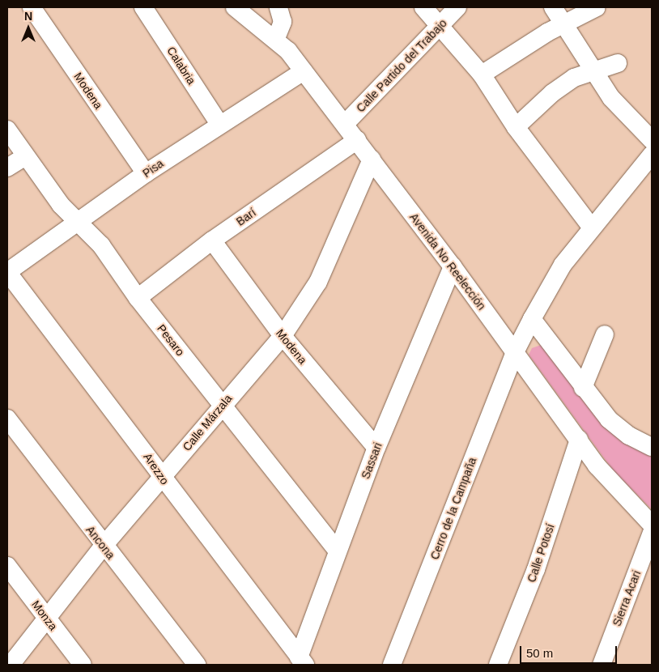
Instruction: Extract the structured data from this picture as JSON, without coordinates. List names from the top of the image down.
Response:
{
  "streets": {
    "street": [
      "Calabria",
      "Calle Partido del Trabajo",
      "Modena",
      "Pisa",
      "Barí",
      "Avenida No Reelección",
      "Pesaro",
      "Calle Márzala",
      "Sassari",
      "Arezzo",
      "Cerro de la Campaña",
      "Ancona",
      "Calle Potosí",
      "Sierra Acari",
      "Monza"
    ]
  },
  "crossings": [
    ["Calabria", "Pisa"],
    ["Calle Partido del Trabajo", "Avenida No Reelección"],
    ["Modena", "Pisa"],
    ["Modena", "Barí"],
    ["Modena", "Calle Márzala"],
    ["Modena", "Sassari"],
    ["Pisa", "Avenida No Reelección"],
    ["Pisa", "Pesaro"],
    ["Pisa", "Arezzo"],
    ["Barí", "Avenida No Reelección"],
    ["Barí", "Pesaro"],
    ["Avenida No Reelección", "Calle Márzala"],
    ["Avenida No Reelección", "Sassari"],
    ["Avenida No Reelección", "Cerro de la Campaña"],
    ["Avenida No Reelección", "Calle Potosí"],
    ["Pesaro", "Calle Márzala"],
    ["Pesaro", "Sassari"],
    ["Calle Márzala", "Arezzo"],
    ["Calle Márzala", "Ancona"],
    ["Calle Márzala", "Monza"],
    ["Sassari", "Arezzo"]
  ],
  "scale_bar": "50 m",
  "north": "top"
}
